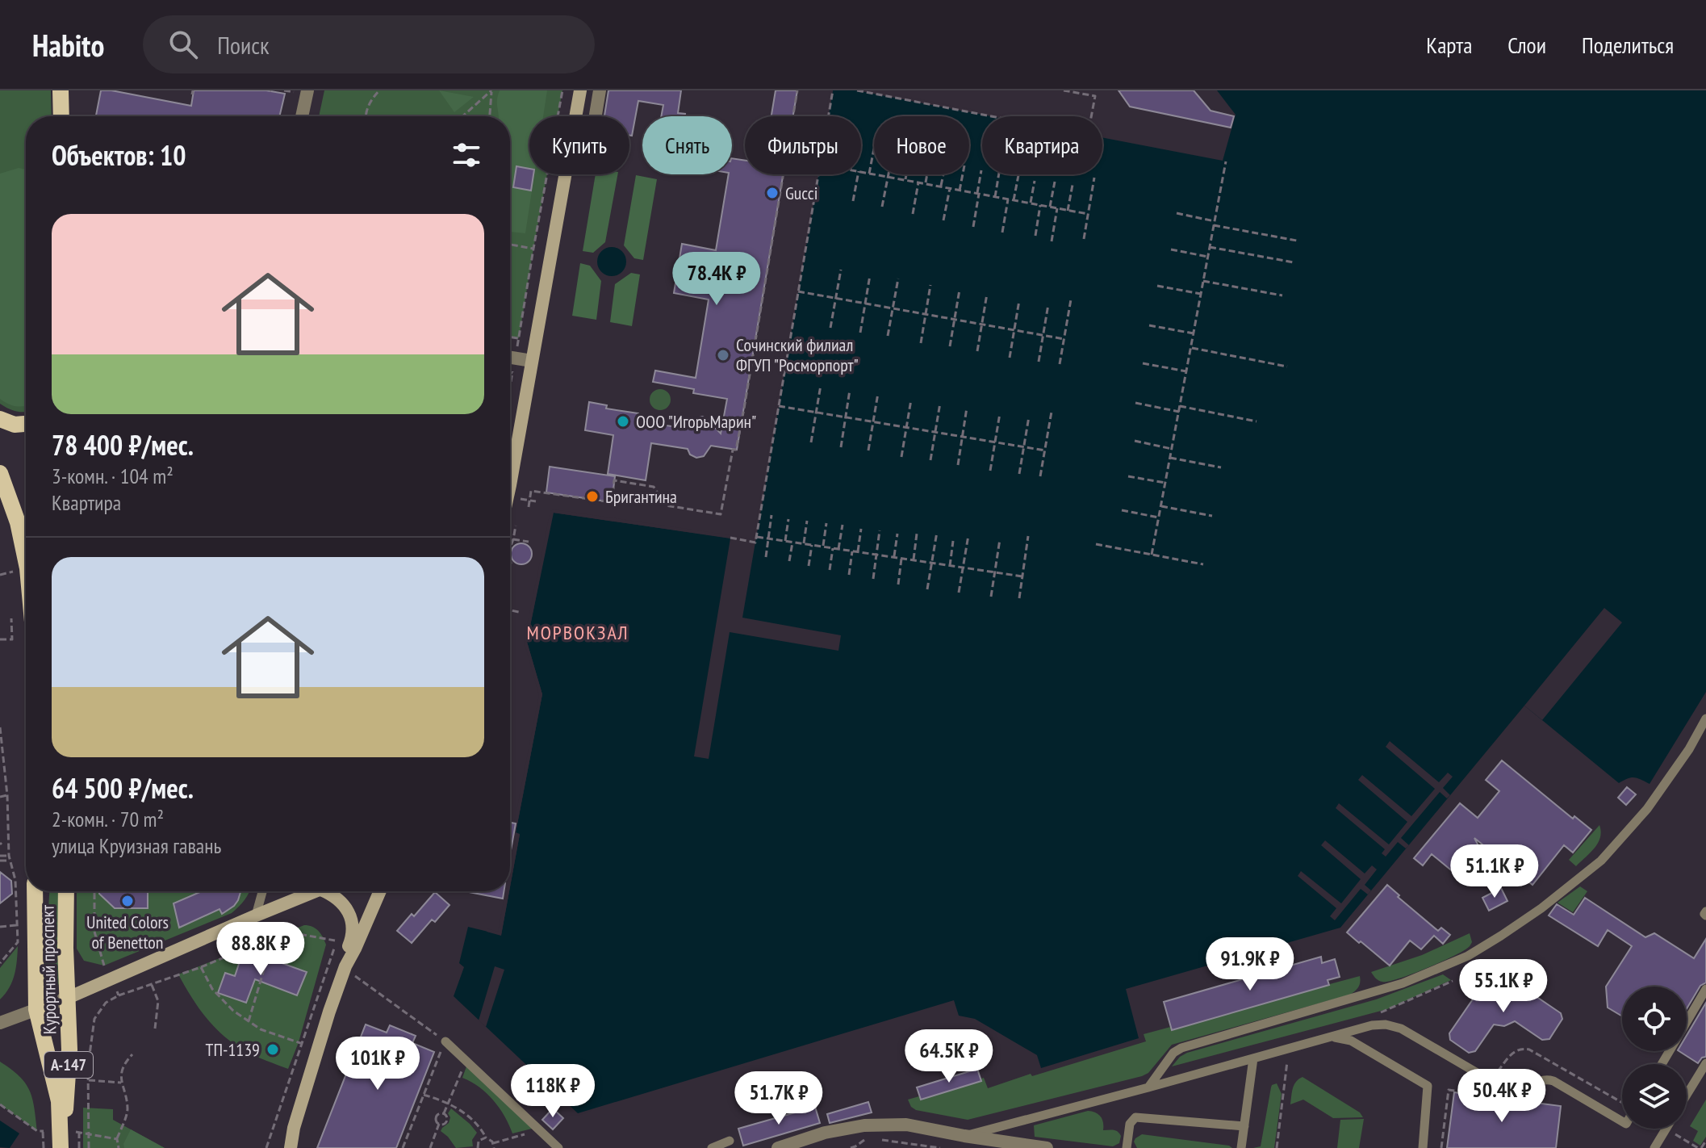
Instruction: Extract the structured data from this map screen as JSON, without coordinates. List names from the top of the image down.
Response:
{
  "streets": {
    "main road": ["Курортный проспект", "А-147"]
  },
  "districts": ["МОРВОКЗАЛ"],
  "places": [
    "Gucci",
    "Сочинский филиал ФГУП \"Росморпорт\"",
    "ООО \"ИгорьМарин\"",
    "Бригантина",
    "United Colors of Benetton",
    "ТП-1139"
  ],
  "page": {
    "header": "Habito",
    "search": "Поиск",
    "nav": ["Карта", "Слои", "Поделиться"],
    "chip": [
      "Купить",
      "Снять",
      "Фильтры",
      "Новое",
      "Квартира"
    ],
    "heading": "Объектов: 10",
    "list": [
      {
        "name": "78 400 ₽/мес.",
        "note": "3-комн. · 104 m² · Квартира"
      },
      {
        "name": "64 500 ₽/мес.",
        "note": "2-комн. · 70 m² · улица Круизная гавань"
      }
    ],
    "price": [
      "78.4K ₽",
      "51.1K ₽",
      "88.8K ₽",
      "91.9K ₽",
      "55.1K ₽",
      "64.5K ₽",
      "101K ₽",
      "118K ₽",
      "50.4K ₽",
      "51.7K ₽"
    ]
  }
}
